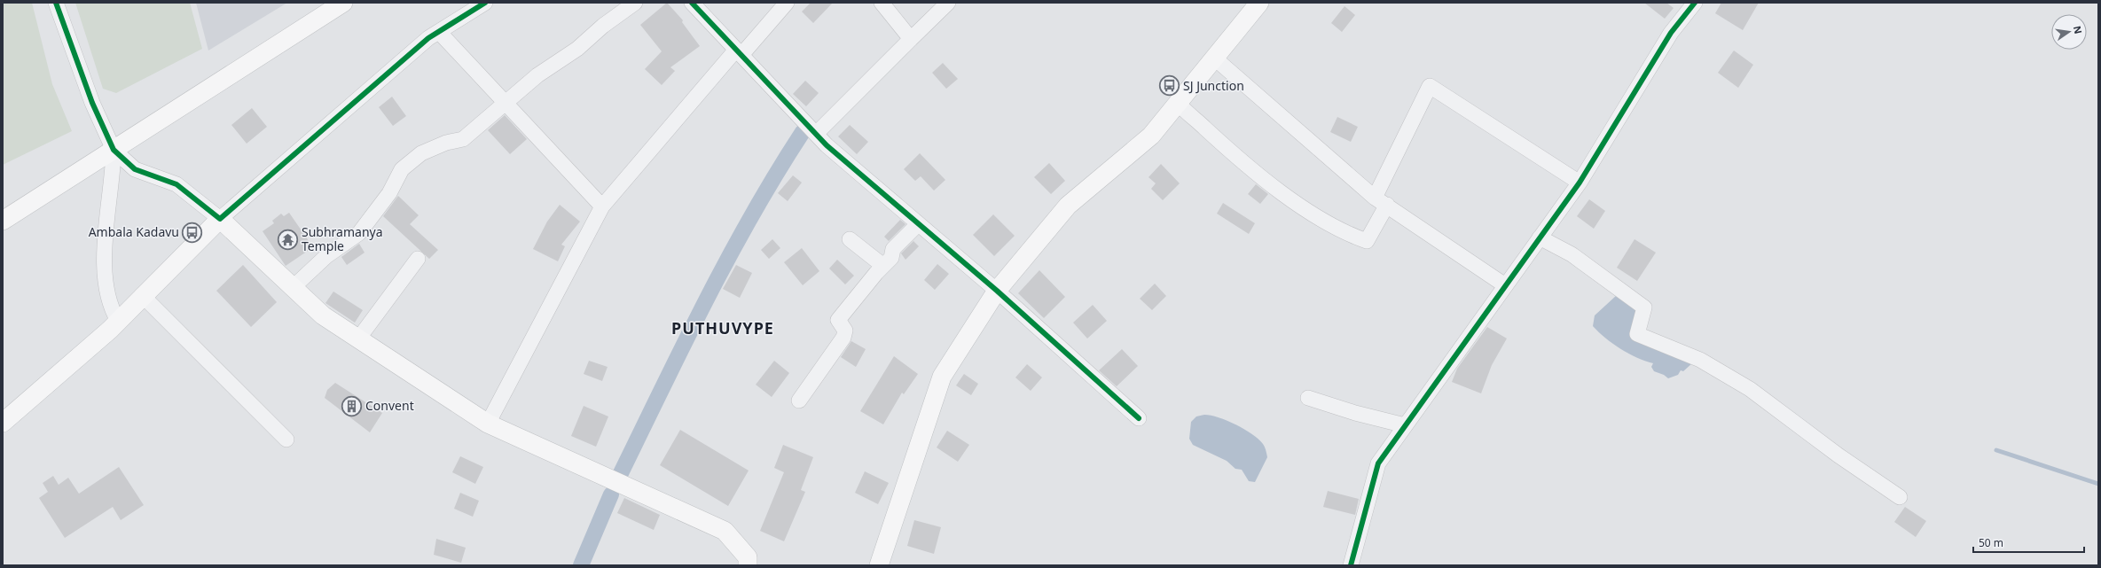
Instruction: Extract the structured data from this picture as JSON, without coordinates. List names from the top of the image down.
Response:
{
  "districts": ["PUTHUVYPE"],
  "places": {
    "bus stop": ["SJ Junction", "Ambala Kadavu"],
    "temple": ["Subhramanya Temple"],
    "building": ["Convent"]
  },
  "scale_bar": "50 m",
  "north": "right"
}
